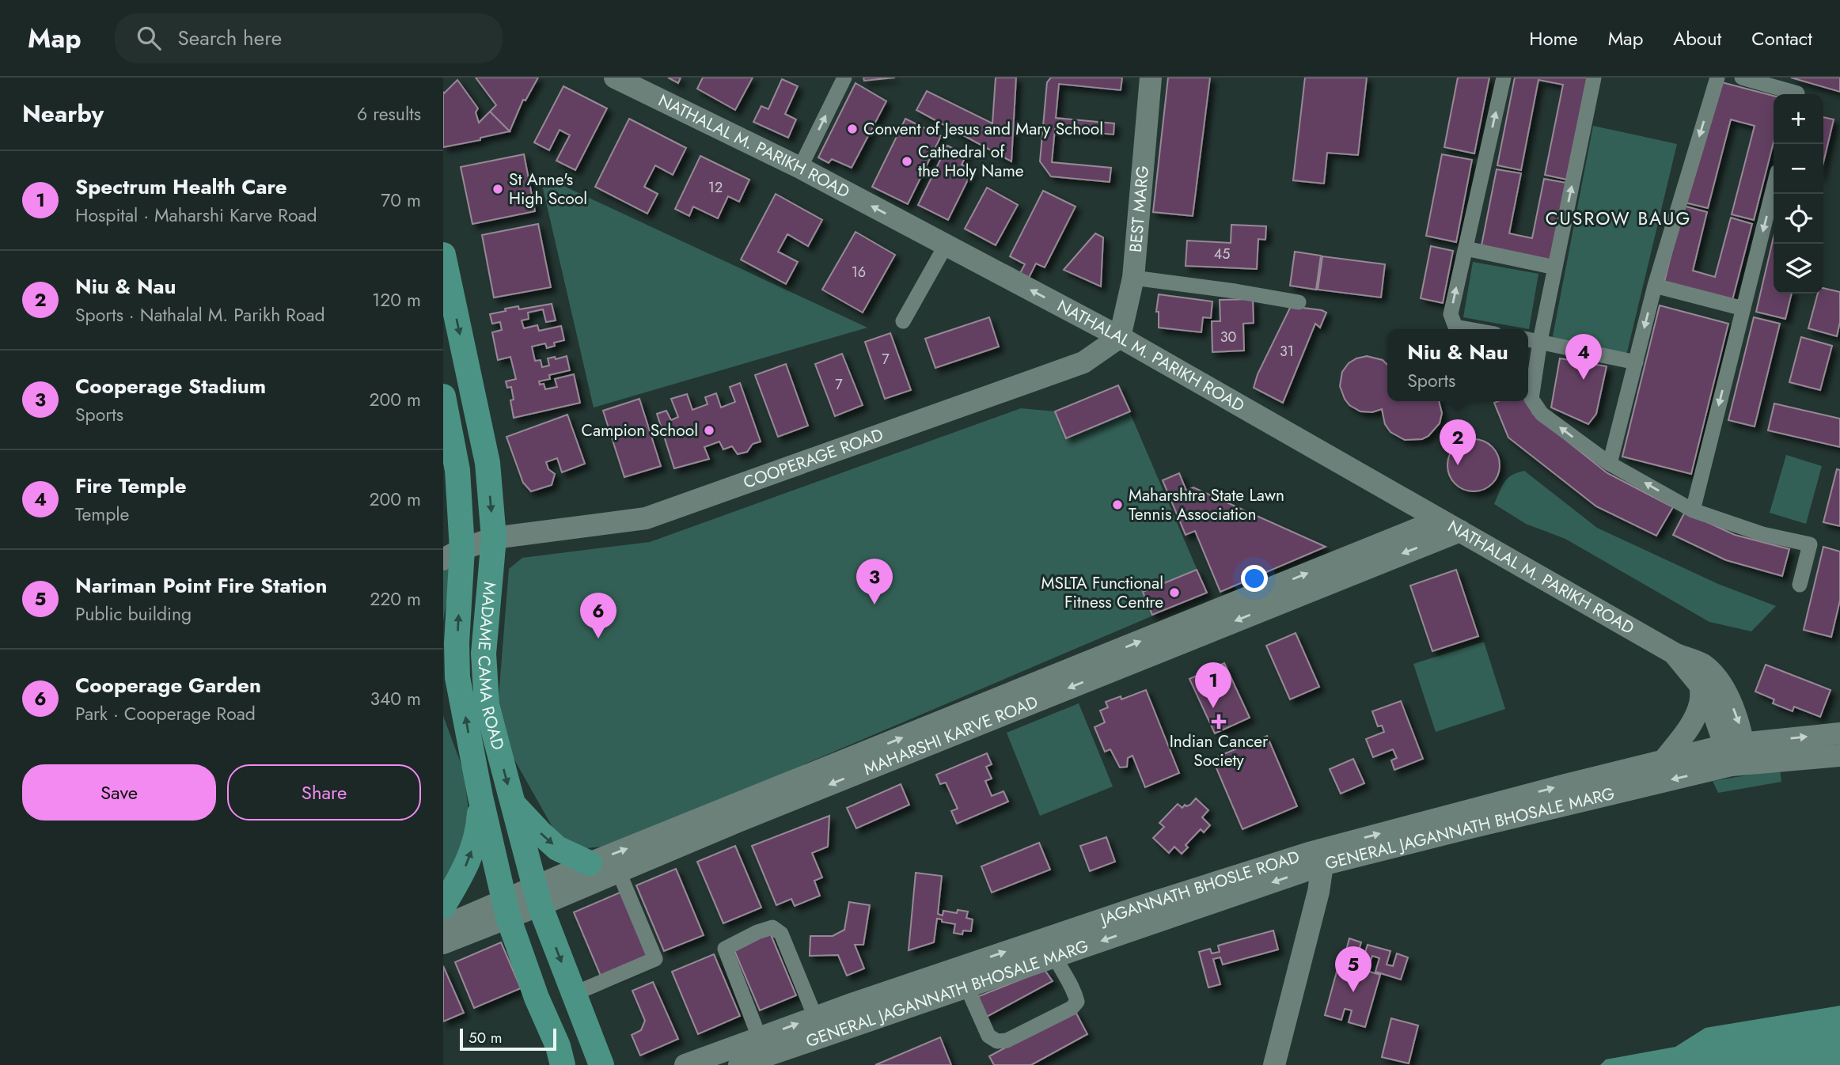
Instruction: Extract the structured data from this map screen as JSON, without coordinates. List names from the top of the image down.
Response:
{
  "streets": {
    "main road": ["MADAME CAMA ROAD"],
    "street": [
      "NATHALAL M. PARIKH ROAD",
      "BEST MARG",
      "COOPERAGE ROAD",
      "MAHARSHI KARVE ROAD",
      "GENERAL JAGANNATH BHOSALE MARG",
      "JAGANNATH BHOSLE ROAD"
    ]
  },
  "crossings": [
    ["NATHALAL M. PARIKH ROAD", "BEST MARG"],
    ["NATHALAL M. PARIKH ROAD", "COOPERAGE ROAD"],
    ["NATHALAL M. PARIKH ROAD", "MAHARSHI KARVE ROAD"],
    ["NATHALAL M. PARIKH ROAD", "GENERAL JAGANNATH BHOSALE MARG"],
    ["NATHALAL M. PARIKH ROAD", "JAGANNATH BHOSLE ROAD"],
    ["BEST MARG", "COOPERAGE ROAD"],
    ["COOPERAGE ROAD", "MADAME CAMA ROAD"],
    ["MADAME CAMA ROAD", "MAHARSHI KARVE ROAD"],
    ["GENERAL JAGANNATH BHOSALE MARG", "JAGANNATH BHOSLE ROAD"]
  ],
  "one_way": ["GENERAL JAGANNATH BHOSALE MARG"],
  "districts": ["CUSROW BAUG"],
  "places": {
    "other": [
      "Convent of Jesus and Mary School",
      "Cathedral of the Holy Name",
      "St Anne's High Scool",
      "Campion School",
      "Maharshtra State Lawn Tennis Association",
      "MSLTA Functional Fitness Centre"
    ],
    "health": ["Indian Cancer Society"]
  },
  "house_numbers": [
    "12",
    "45",
    "16",
    "30",
    "31",
    "7",
    "7"
  ],
  "scale_bar": "50 m",
  "page": {
    "header": "Map",
    "search": "Search here",
    "nav": [
      "Home",
      "Map",
      "About",
      "Contact"
    ],
    "heading": ["Nearby", "6 results"],
    "map_buttons": ["+", "−"],
    "list": [
      {
        "mark": "1",
        "name": "Spectrum Health Care",
        "note": "Hospital · Maharshi Karve Road",
        "value": "70 m"
      },
      {
        "mark": "2",
        "name": "Niu & Nau",
        "note": "Sports · Nathalal M. Parikh Road",
        "value": "120 m"
      },
      {
        "mark": "3",
        "name": "Cooperage Stadium",
        "note": "Sports",
        "value": "200 m"
      },
      {
        "mark": "4",
        "name": "Fire Temple",
        "note": "Temple",
        "value": "200 m"
      },
      {
        "mark": "5",
        "name": "Nariman Point Fire Station",
        "note": "Public building",
        "value": "220 m"
      },
      {
        "mark": "6",
        "name": "Cooperage Garden",
        "note": "Park · Cooperage Road",
        "value": "340 m"
      }
    ],
    "popup": ["Niu & Nau", "Sports"],
    "pins": [
      "4",
      "2",
      "3",
      "6",
      "1",
      "5"
    ],
    "buttons": ["Save", "Share"],
    "scale": "50 m"
  }
}
